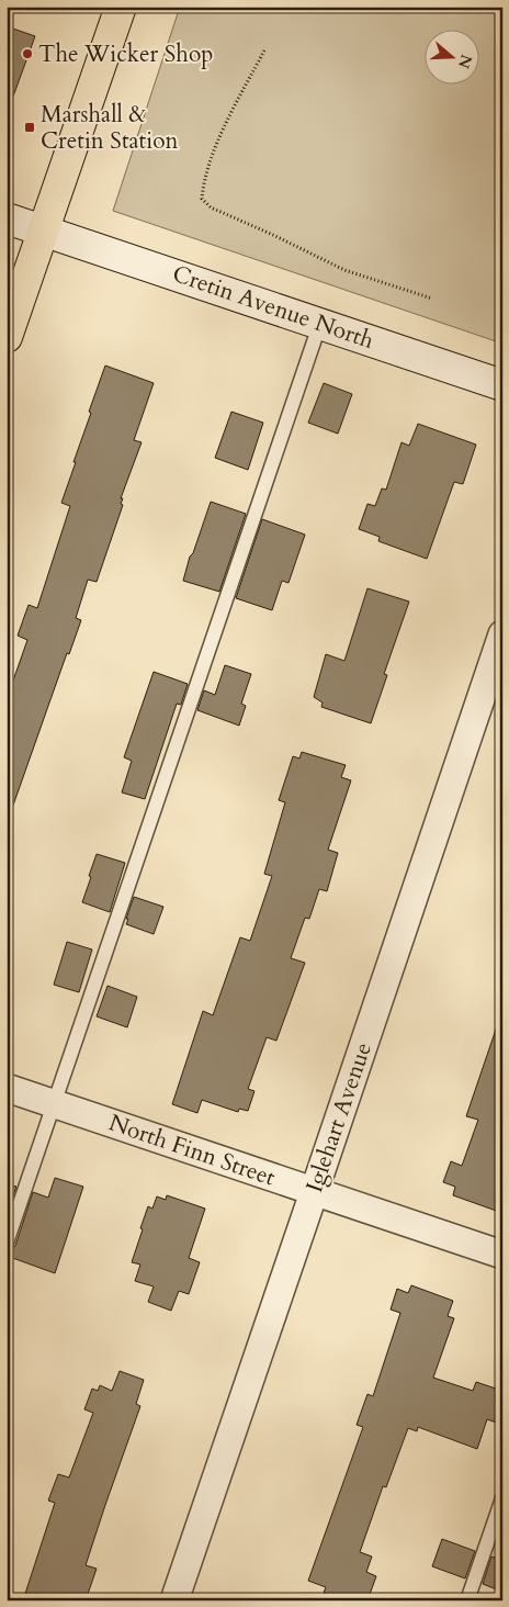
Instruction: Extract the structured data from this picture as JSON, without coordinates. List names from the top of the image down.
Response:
{
  "streets": {
    "main road": ["Cretin Avenue North"],
    "street": ["Iglehart Avenue", "North Finn Street"]
  },
  "crossings": [
    ["Iglehart Avenue", "North Finn Street"]
  ],
  "places": {
    "other": ["The Wicker Shop"],
    "transit": ["Marshall & Cretin Station"]
  },
  "north": "right"
}
